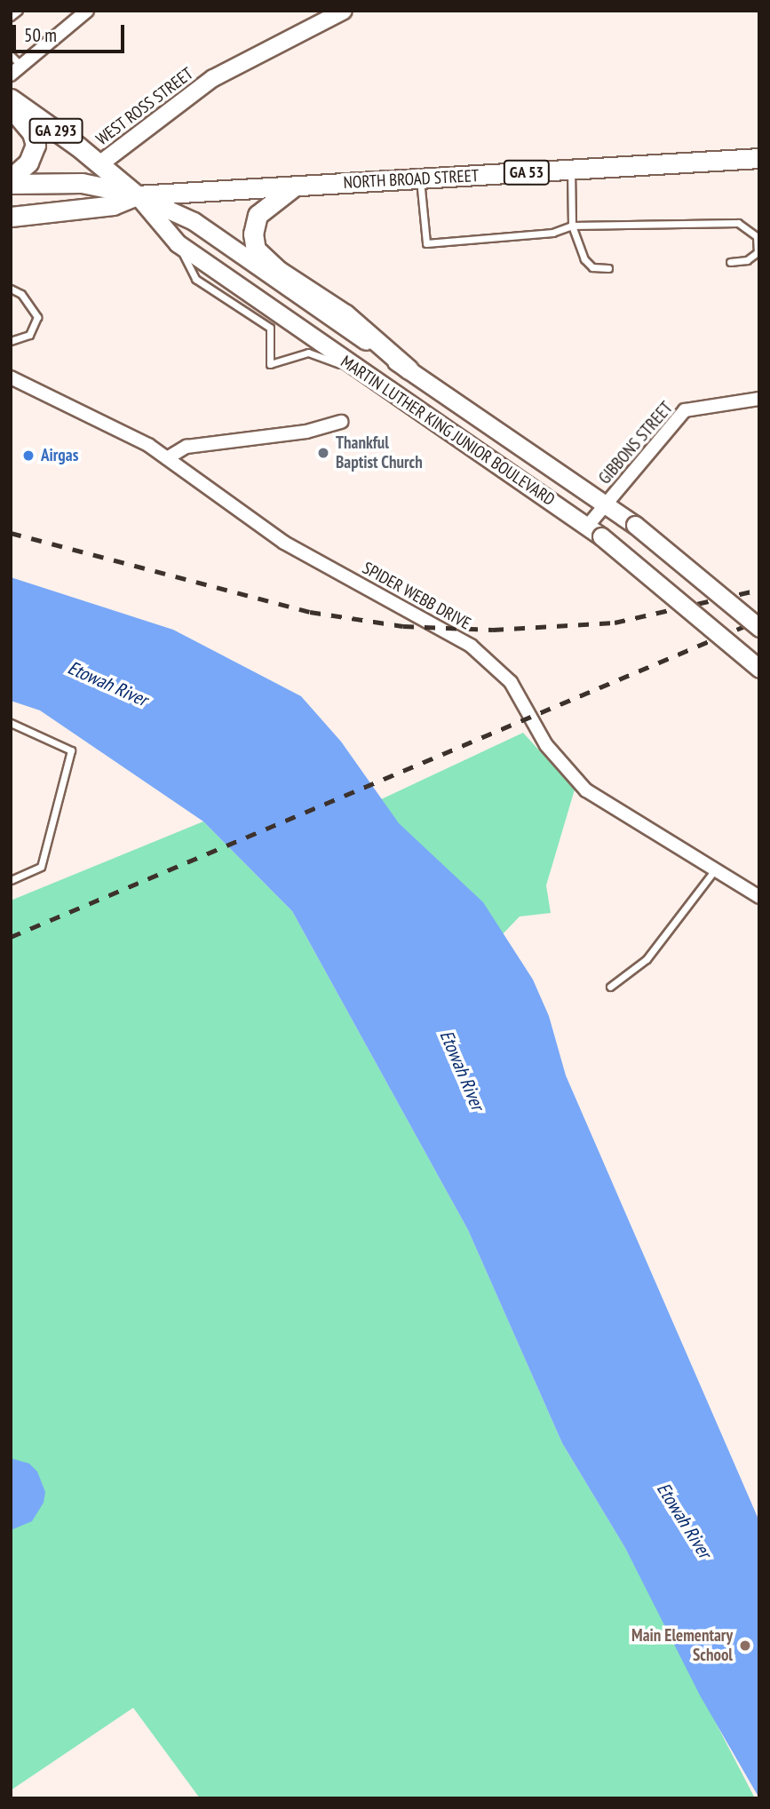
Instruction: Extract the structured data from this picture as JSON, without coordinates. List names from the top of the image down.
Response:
{
  "streets": {
    "main road": [
      "GA 293",
      "GA 53",
      "NORTH BROAD STREET",
      "MARTIN LUTHER KING JUNIOR BOULEVARD"
    ],
    "street": ["WEST ROSS STREET", "GIBBONS STREET", "SPIDER WEBB DRIVE"]
  },
  "crossings": [
    ["WEST ROSS STREET", "GA 293"],
    ["GA 293", "GA 53"],
    ["GA 293", "NORTH BROAD STREET"],
    ["GA 293", "MARTIN LUTHER KING JUNIOR BOULEVARD"],
    ["GA 53", "NORTH BROAD STREET"],
    ["GA 53", "MARTIN LUTHER KING JUNIOR BOULEVARD"],
    ["NORTH BROAD STREET", "MARTIN LUTHER KING JUNIOR BOULEVARD"],
    ["MARTIN LUTHER KING JUNIOR BOULEVARD", "GIBBONS STREET"]
  ],
  "water": ["Etowah River"],
  "places": ["Thankful Baptist Church", "Airgas", "Main Elementary School"],
  "scale_bar": "50 m"
}
